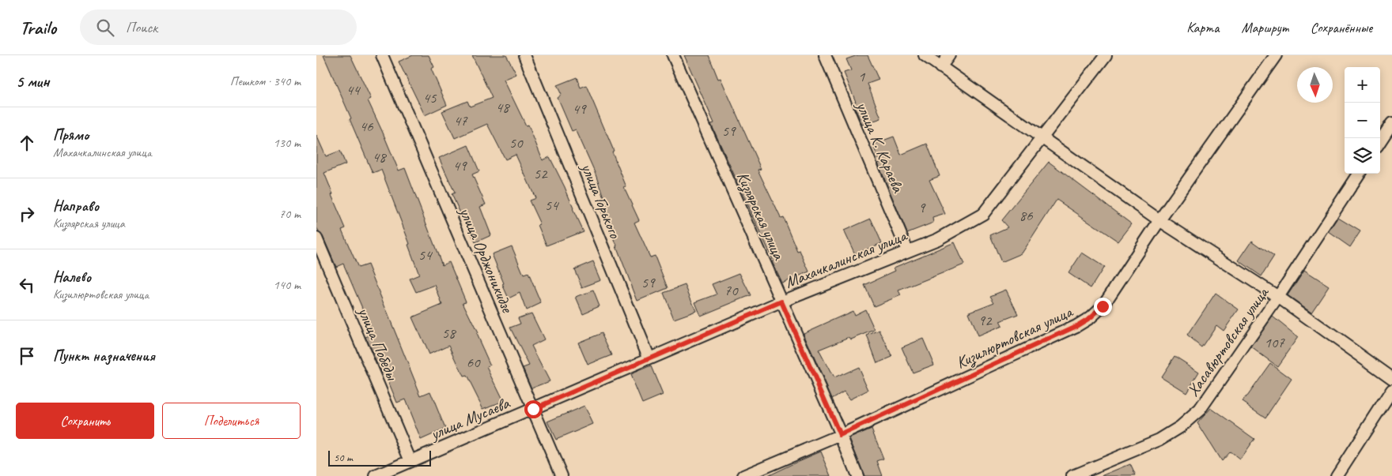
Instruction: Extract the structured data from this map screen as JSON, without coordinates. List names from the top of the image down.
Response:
{
  "streets": {
    "street": [
      "улица К. Караева",
      "улица Горького",
      "Кизлярская улица",
      "Махачкалинская улица",
      "улица Орджоникидзе",
      "Кизилюртовская улица",
      "Хасавюртовская улица",
      "улица Победы",
      "улица Мусаева"
    ]
  },
  "crossings": [
    ["улица К. Караева", "Махачкалинская улица"],
    ["улица Горького", "Махачкалинская улица"],
    ["Кизлярская улица", "Махачкалинская улица"],
    ["Кизлярская улица", "Кизилюртовская улица"],
    ["Махачкалинская улица", "улица Орджоникидзе"],
    ["Махачкалинская улица", "улица Мусаева"],
    ["улица Орджоникидзе", "улица Мусаева"],
    ["улица Победы", "улица Мусаева"]
  ],
  "house_numbers": [
    "1",
    "44",
    "45",
    "48",
    "49",
    "47",
    "46",
    "59",
    "50",
    "48",
    "49",
    "52",
    "54",
    "9",
    "86",
    "54",
    "59",
    "70",
    "92",
    "58",
    "107",
    "60"
  ],
  "scale_bar": "50 m",
  "north": "bottom",
  "page": {
    "header": "Trailo",
    "search": "Поиск",
    "nav": ["Карта", "Маршрут", "Сохранённые"],
    "heading": ["5 мин", "Пешком · 340 m"],
    "map_buttons": ["+", "−"],
    "list": [
      ["Прямо", "Махачкалинская улица", "130 m"],
      ["Направо", "Кизлярская улица", "70 m"],
      ["Налево", "Кизилюртовская улица", "140 m"],
      "Пункт назначения"
    ],
    "buttons": ["Сохранить", "Поделиться"],
    "scale": "50 m"
  }
}
